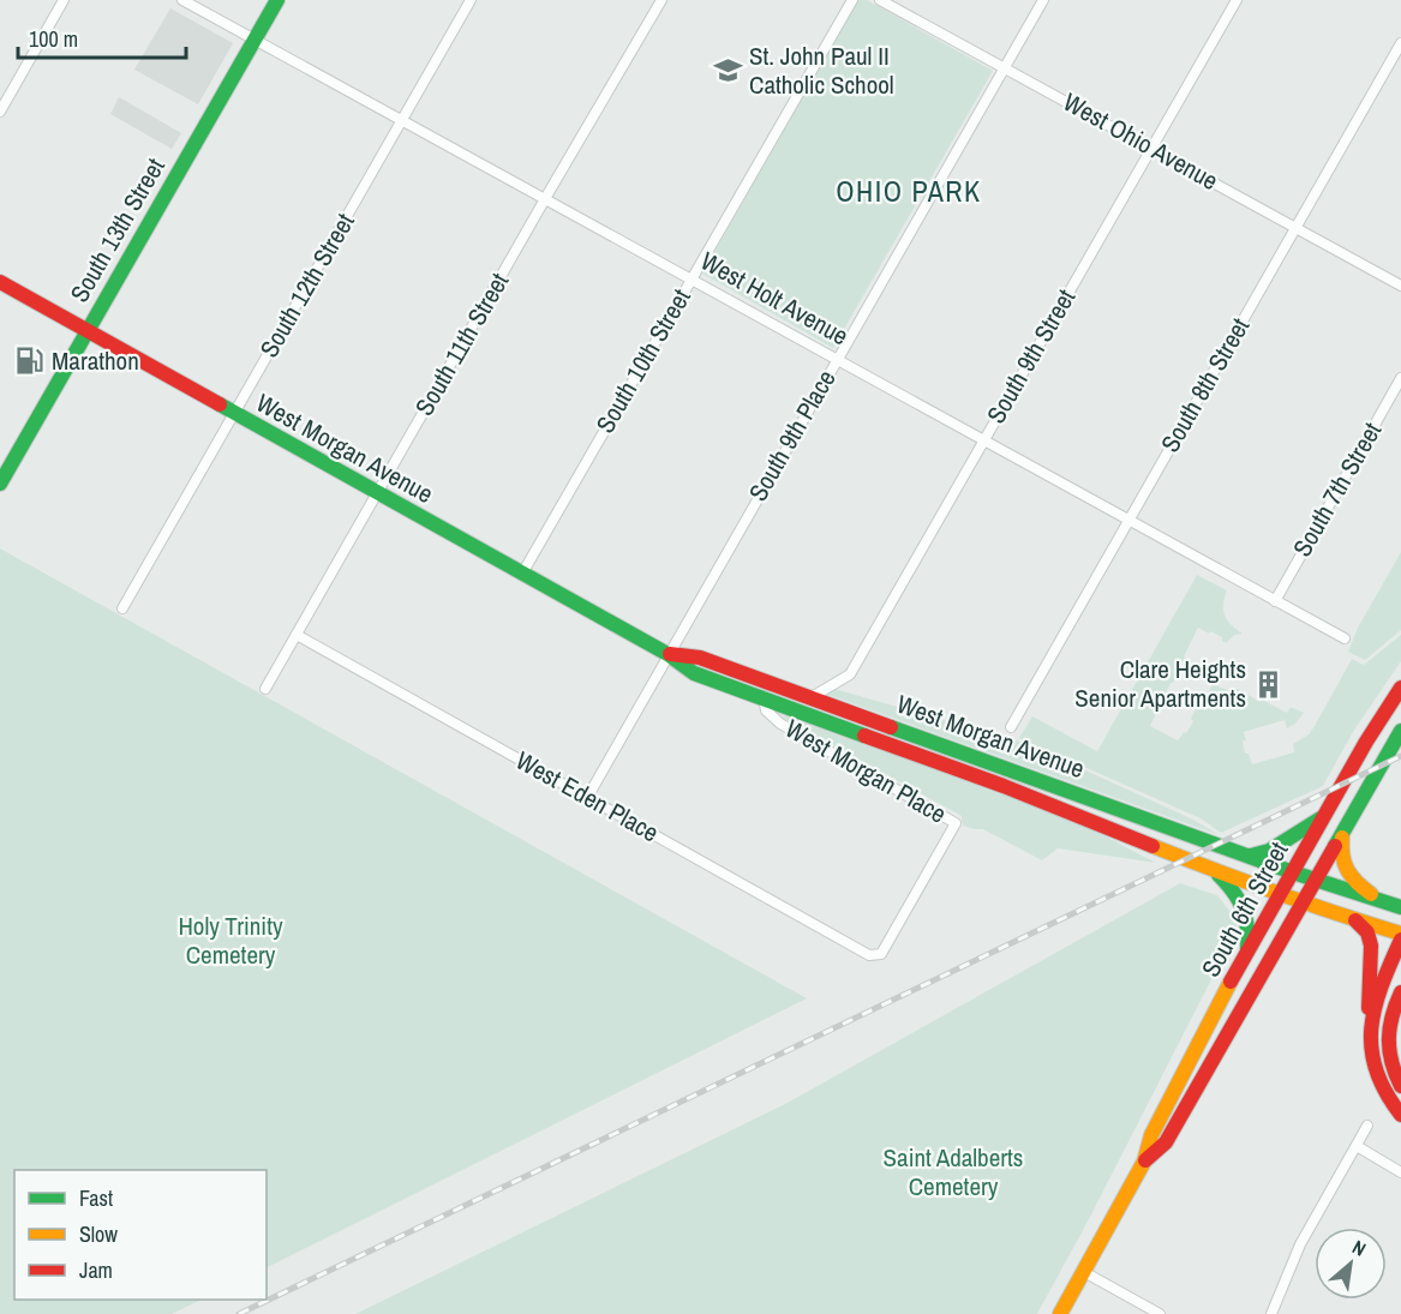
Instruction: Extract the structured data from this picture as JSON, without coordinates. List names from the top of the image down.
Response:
{
  "streets": {
    "main road": ["South 13th Street", "West Morgan Avenue", "South 6th Street"],
    "street": [
      "West Ohio Avenue",
      "South 12th Street",
      "West Holt Avenue",
      "South 11th Street",
      "South 9th Street",
      "South 10th Street",
      "South 8th Street",
      "South 9th Place",
      "South 7th Street",
      "West Morgan Place",
      "West Eden Place"
    ]
  },
  "crossings": [
    ["West Ohio Avenue", "South 9th Street"],
    ["West Ohio Avenue", "South 8th Street"],
    ["West Ohio Avenue", "South 9th Place"],
    ["South 13th Street", "West Holt Avenue"],
    ["South 13th Street", "West Morgan Avenue"],
    ["South 12th Street", "West Holt Avenue"],
    ["South 12th Street", "West Morgan Avenue"],
    ["West Holt Avenue", "South 11th Street"],
    ["West Holt Avenue", "South 9th Street"],
    ["West Holt Avenue", "South 10th Street"],
    ["West Holt Avenue", "South 8th Street"],
    ["West Holt Avenue", "South 9th Place"],
    ["West Holt Avenue", "South 7th Street"],
    ["South 11th Street", "West Morgan Avenue"],
    ["South 11th Street", "West Eden Place"],
    ["South 9th Street", "West Morgan Avenue"],
    ["South 10th Street", "West Morgan Avenue"],
    ["South 9th Place", "West Morgan Avenue"],
    ["South 9th Place", "West Eden Place"],
    ["West Morgan Avenue", "West Morgan Place"],
    ["West Morgan Avenue", "South 6th Street"],
    ["West Morgan Place", "West Eden Place"]
  ],
  "districts": ["OHIO PARK"],
  "parks": ["Holy Trinity Cemetery", "Saint Adalberts Cemetery"],
  "places": {
    "school or university": ["St. John Paul II Catholic School"],
    "fuel station": ["Marathon"],
    "building": ["Clare Heights Senior Apartments"]
  },
  "legend": ["Fast", "Slow", "Jam"],
  "scale_bar": "100 m",
  "north": "top right"
}
